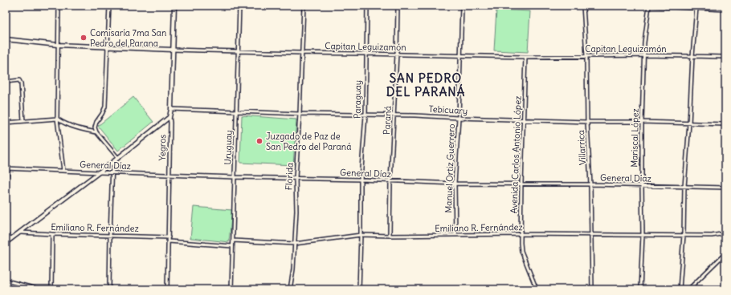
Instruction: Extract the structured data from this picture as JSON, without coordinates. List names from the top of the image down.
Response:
{
  "streets": {
    "street": [
      "Capitan Leguizamón",
      "Paraguay",
      "Tebicuary",
      "Paraná",
      "Mariscal López",
      "Yegros",
      "Uruguay",
      "Villarrica",
      "Avenida Carlos Antonio López",
      "General Díaz",
      "Manuel Ortiz Guerrero",
      "Florida",
      "Emiliano R. Fernández"
    ]
  },
  "crossings": [
    ["Capitan Leguizamón", "Paraguay"],
    ["Capitan Leguizamón", "Paraná"],
    ["Capitan Leguizamón", "Mariscal López"],
    ["Capitan Leguizamón", "Yegros"],
    ["Capitan Leguizamón", "Uruguay"],
    ["Capitan Leguizamón", "Villarrica"],
    ["Capitan Leguizamón", "Avenida Carlos Antonio López"],
    ["Capitan Leguizamón", "Manuel Ortiz Guerrero"],
    ["Capitan Leguizamón", "Florida"],
    ["Paraguay", "Tebicuary"],
    ["Paraguay", "General Díaz"],
    ["Paraguay", "Emiliano R. Fernández"],
    ["Tebicuary", "Paraná"],
    ["Tebicuary", "Mariscal López"],
    ["Tebicuary", "Yegros"],
    ["Tebicuary", "Uruguay"],
    ["Tebicuary", "Villarrica"],
    ["Tebicuary", "Avenida Carlos Antonio López"],
    ["Tebicuary", "Manuel Ortiz Guerrero"],
    ["Tebicuary", "Florida"],
    ["Paraná", "General Díaz"],
    ["Paraná", "Emiliano R. Fernández"],
    ["Mariscal López", "General Díaz"],
    ["Mariscal López", "Emiliano R. Fernández"],
    ["Yegros", "General Díaz"],
    ["Yegros", "Emiliano R. Fernández"],
    ["Uruguay", "General Díaz"],
    ["Uruguay", "Emiliano R. Fernández"],
    ["Villarrica", "General Díaz"],
    ["Villarrica", "Emiliano R. Fernández"],
    ["Avenida Carlos Antonio López", "General Díaz"],
    ["Avenida Carlos Antonio López", "Emiliano R. Fernández"],
    ["General Díaz", "Manuel Ortiz Guerrero"],
    ["General Díaz", "Florida"],
    ["Manuel Ortiz Guerrero", "Emiliano R. Fernández"],
    ["Florida", "Emiliano R. Fernández"]
  ],
  "districts": ["SAN PEDRO DEL PARANÁ"],
  "places": ["Comisaría 7ma San Pedro del Parana", "Juzgado de Paz de San Pedro del Paraná"]
}
